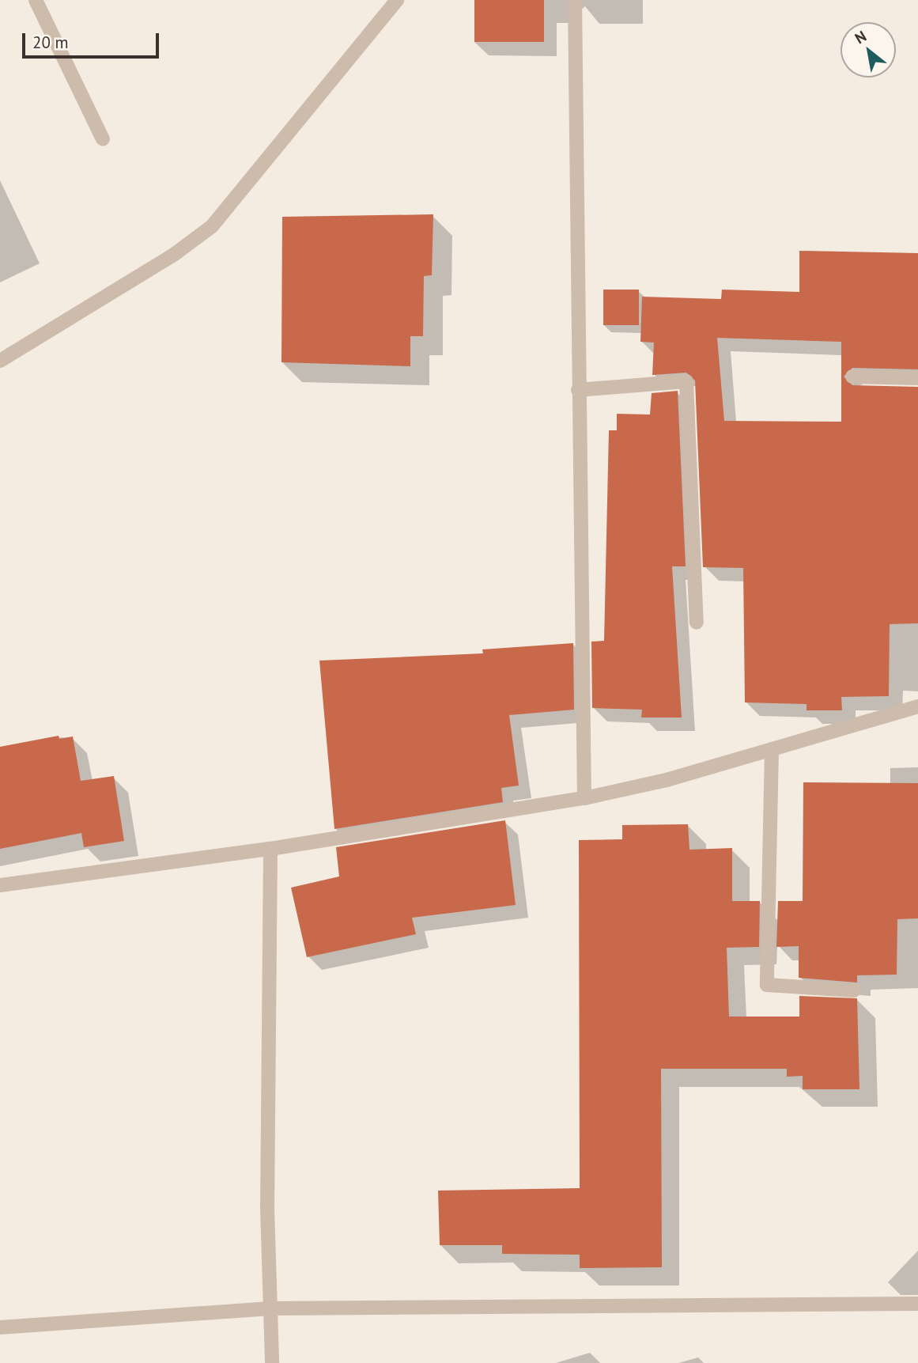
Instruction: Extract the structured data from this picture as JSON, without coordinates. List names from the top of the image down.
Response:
{
  "scale_bar": "20 m",
  "north": "top left"
}
